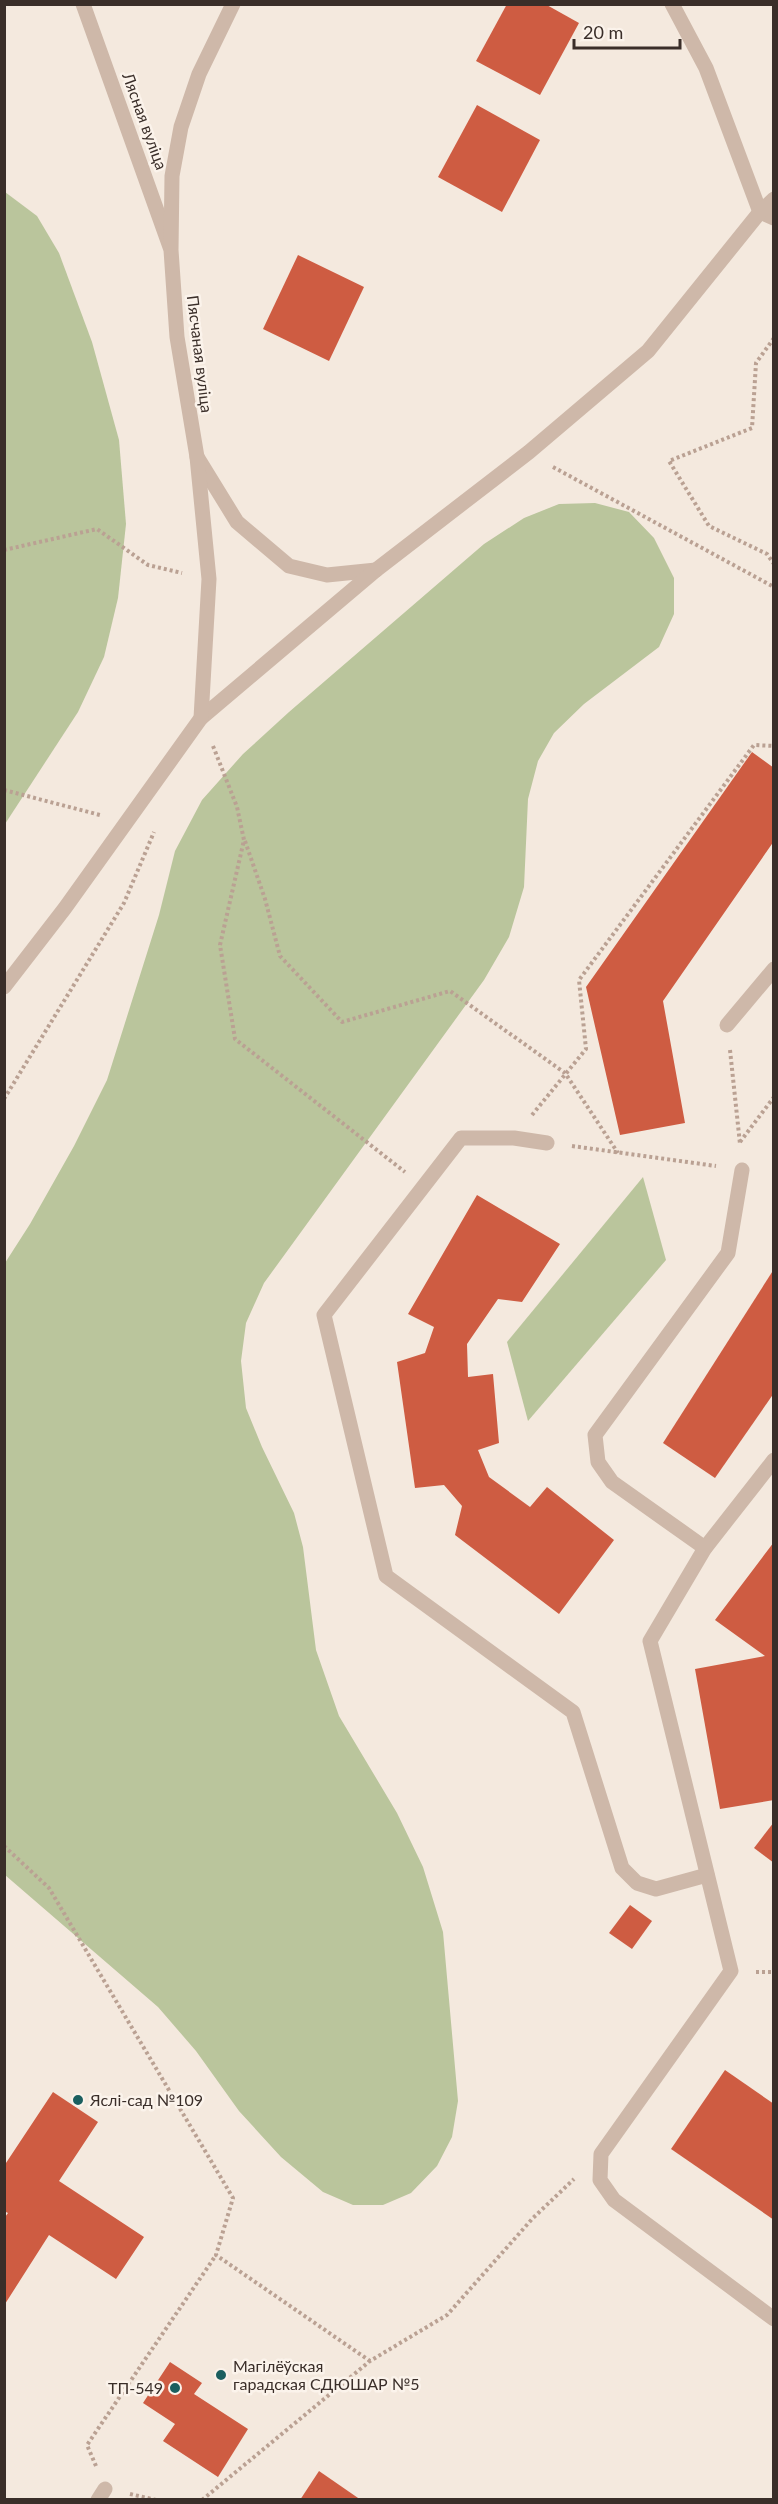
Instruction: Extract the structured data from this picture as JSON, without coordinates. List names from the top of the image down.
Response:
{
  "streets": {
    "street": ["Лясная вуліца", "Пясчаная вуліца"]
  },
  "crossings": [
    ["Лясная вуліца", "Пясчаная вуліца"]
  ],
  "places": ["Яслі-сад №109", "Магілёўская гарадская СДЮШАР №5", "ТП-549"],
  "scale_bar": "20 m"
}
